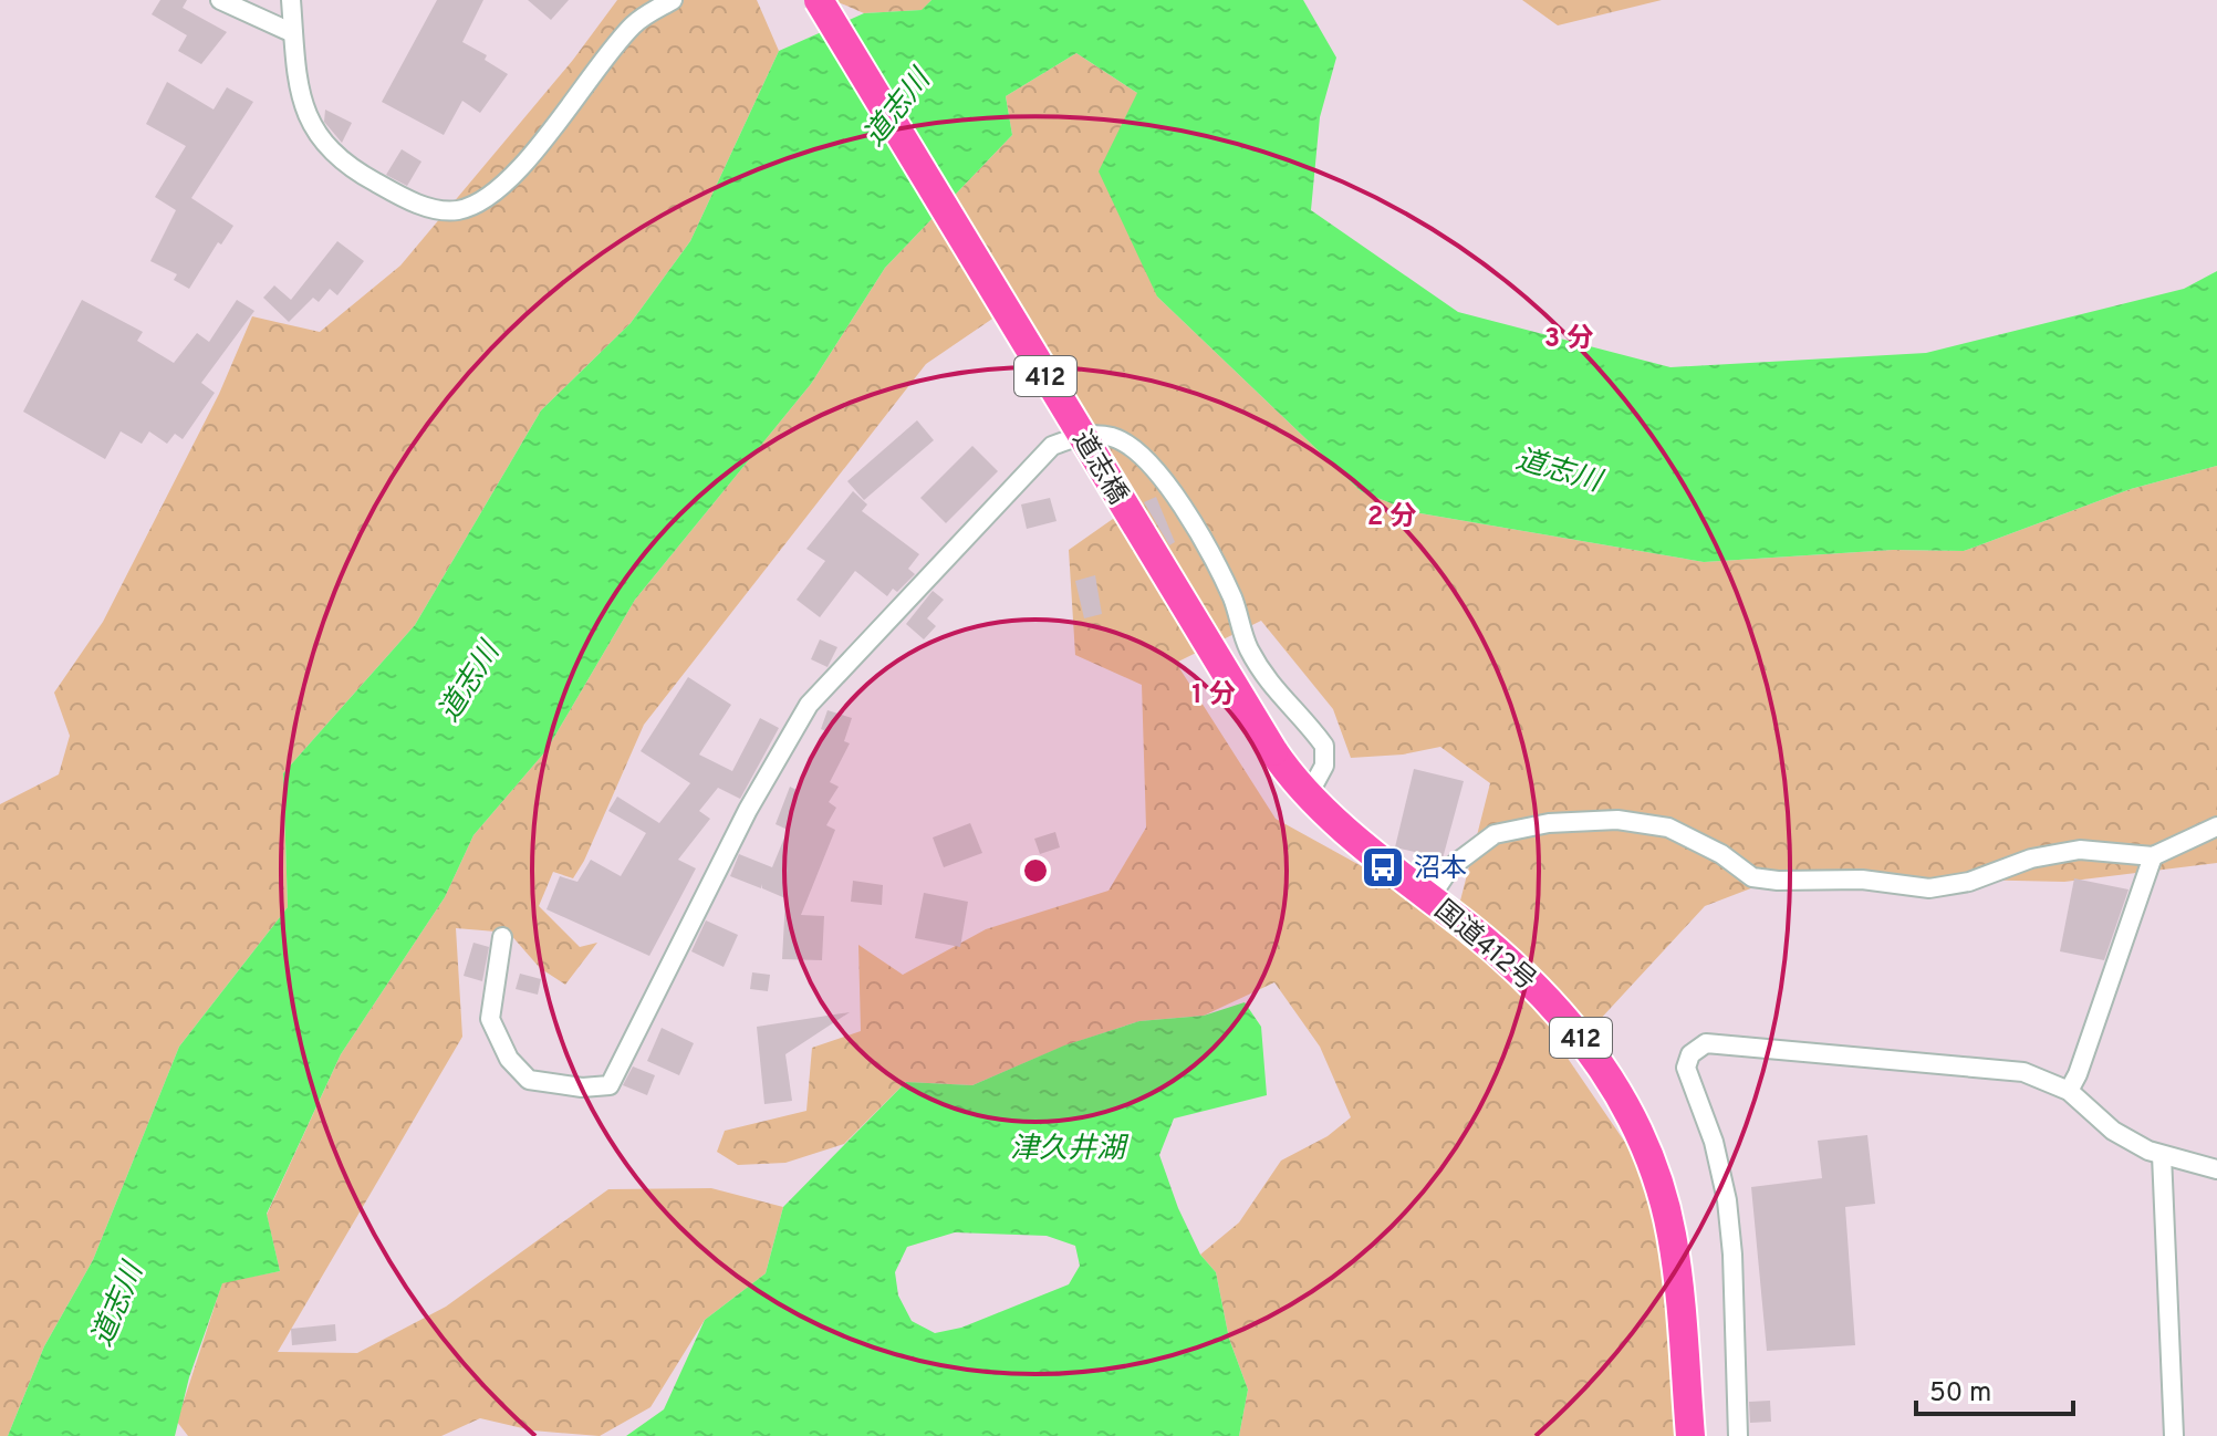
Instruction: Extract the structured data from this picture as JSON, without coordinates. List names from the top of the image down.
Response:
{
  "streets": {
    "highway": ["412", "道志橋", "国道412号"]
  },
  "crossings": [
    ["道志橋", "国道412号"]
  ],
  "water": ["道志川", "津久井湖"],
  "places": {
    "bus stop": ["沼本"]
  },
  "scale_bar": "50 m",
  "rings": ["3 分", "2 分", "1 分"]
}
